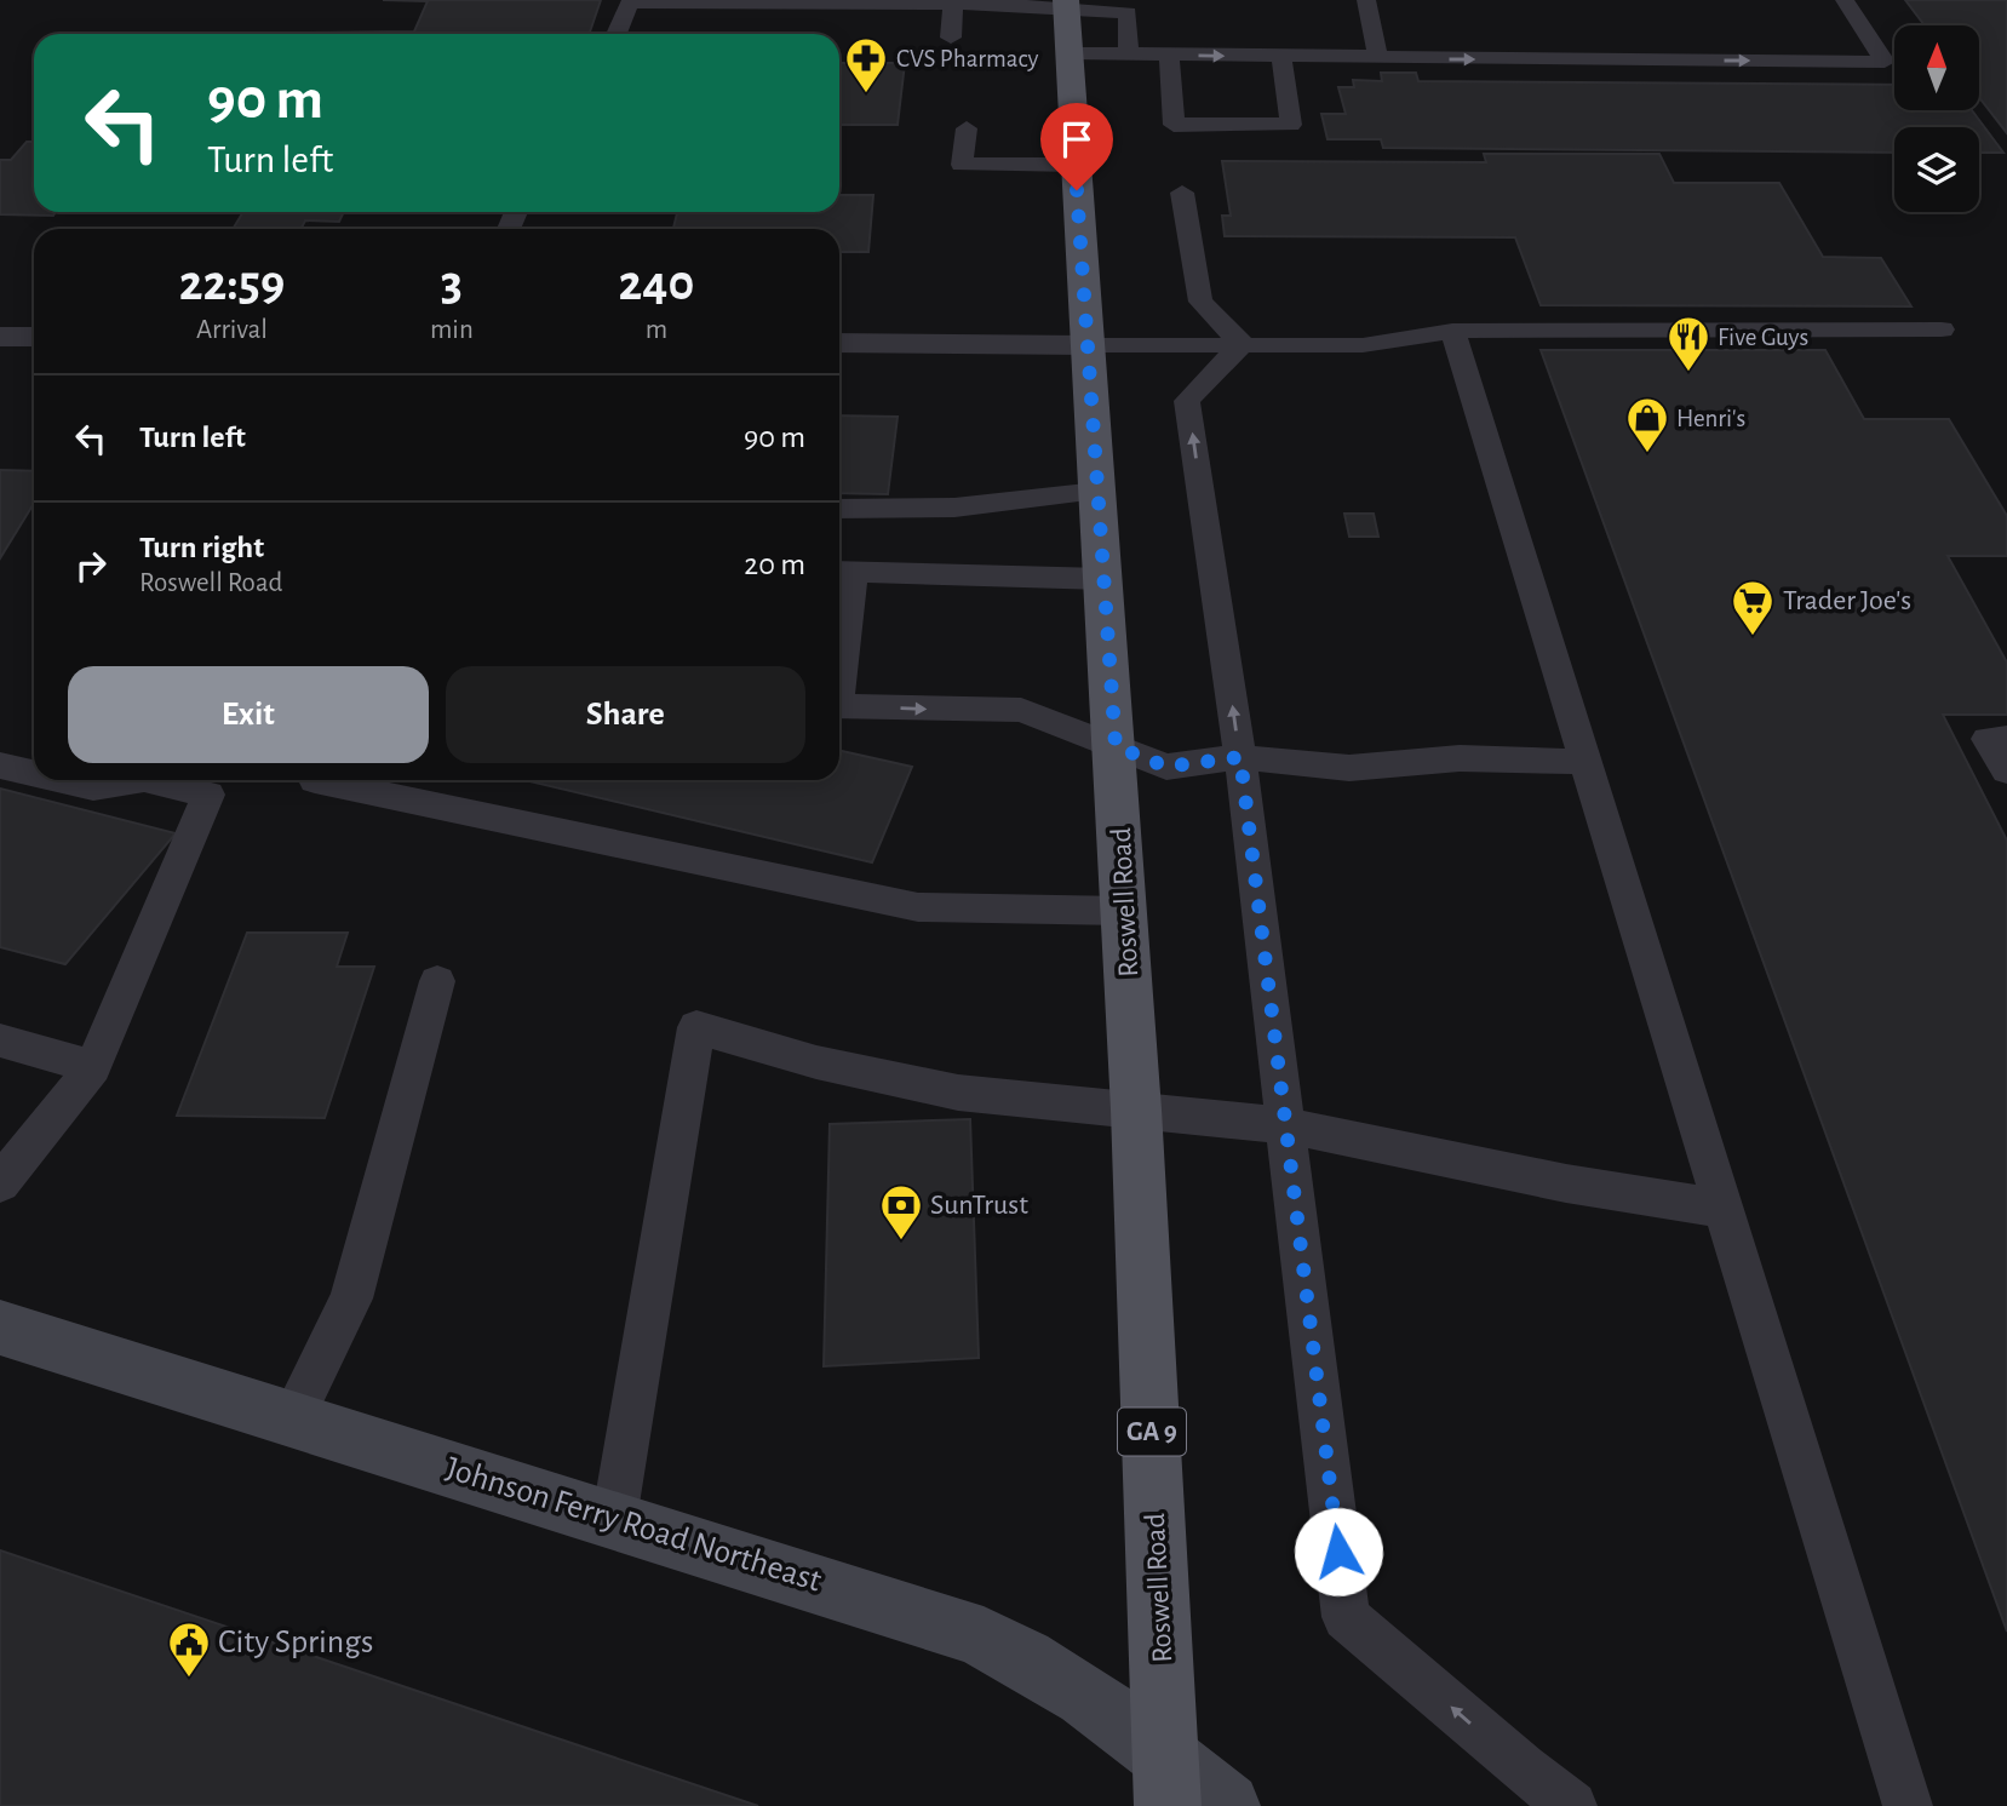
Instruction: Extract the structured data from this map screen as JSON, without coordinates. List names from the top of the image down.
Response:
{
  "streets": {
    "main road": ["Roswell Road", "GA 9"],
    "street": ["Johnson Ferry Road Northeast"]
  },
  "crossings": [
    ["Roswell Road", "Johnson Ferry Road Northeast"]
  ],
  "places": {
    "pharmacy": ["CVS Pharmacy"],
    "restaurant": ["Five Guys"],
    "shop": ["Henri's"],
    "supermarket": ["Trader Joe's"],
    "bank": ["SunTrust"],
    "public building": ["City Springs"]
  },
  "north": "top",
  "page": {
    "turn": ["90 m", "Turn left"],
    "eta": [
      "22:59",
      "Arrival",
      "3",
      "min",
      "240",
      "m"
    ],
    "list": [
      {
        "name": "Turn left",
        "value": "90 m"
      },
      {
        "name": "Turn right",
        "note": "Roswell Road",
        "value": "20 m"
      }
    ],
    "buttons": ["Exit", "Share"]
  }
}
